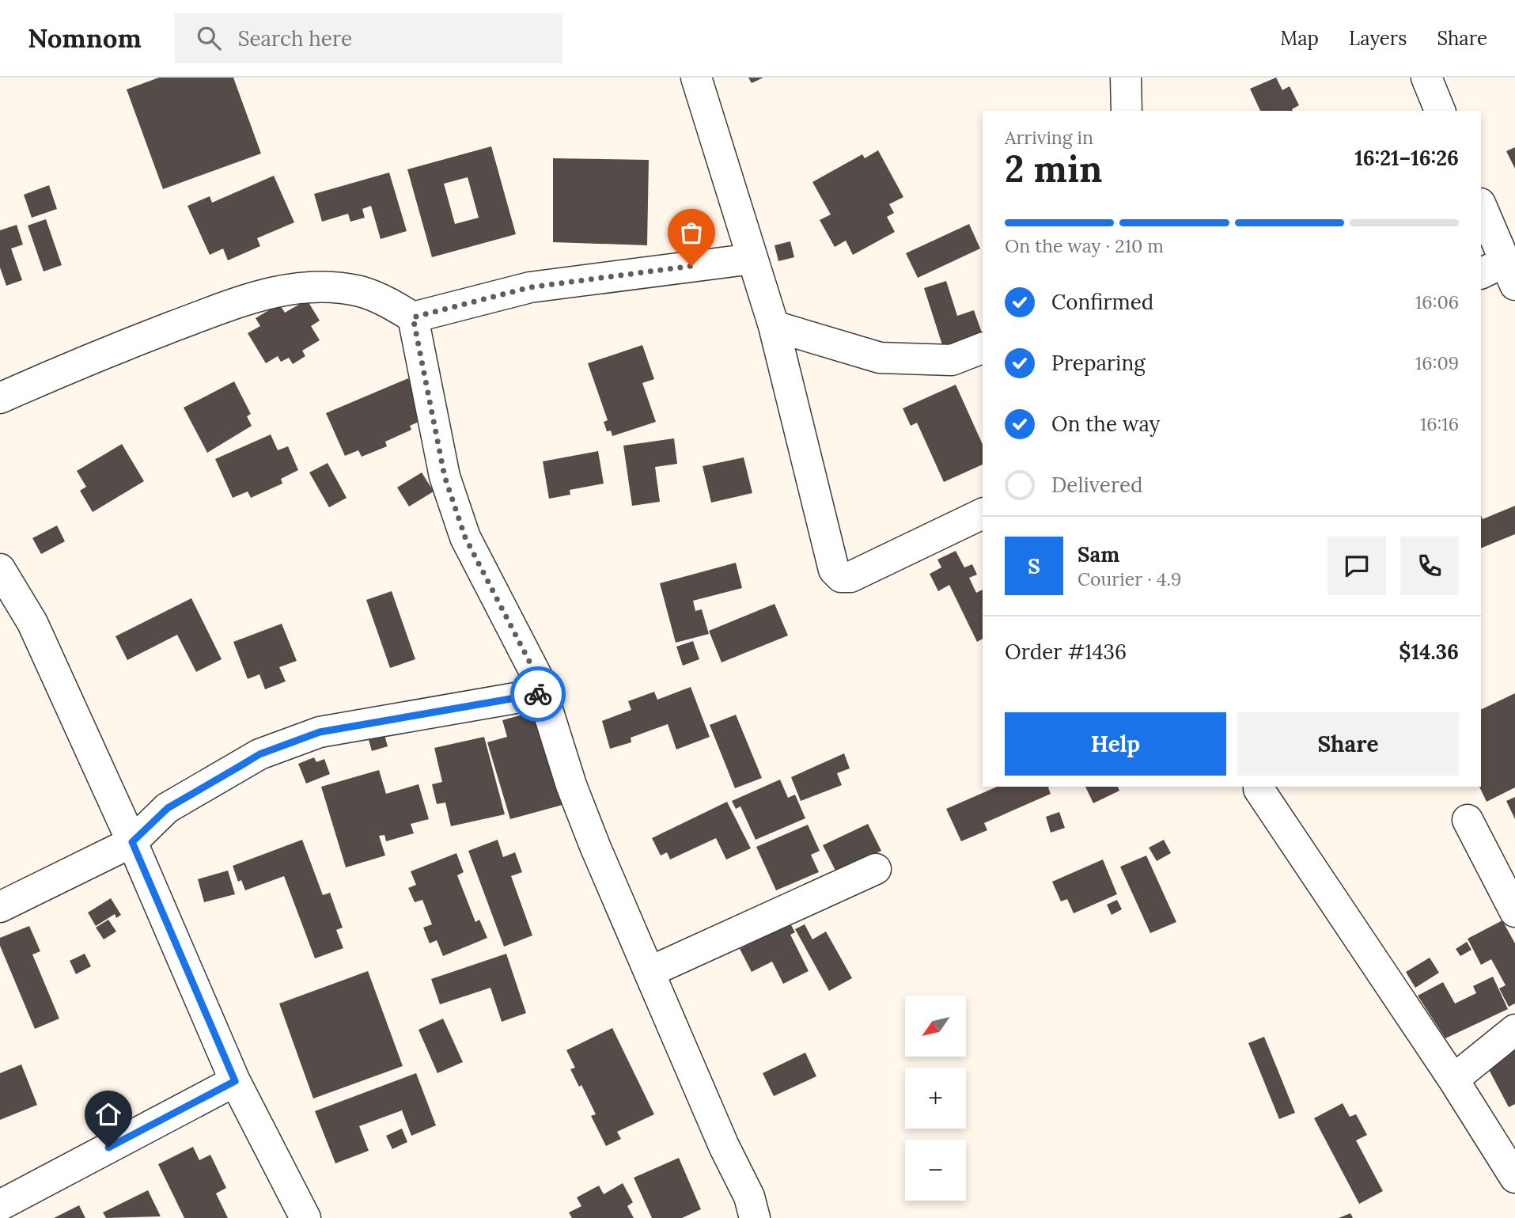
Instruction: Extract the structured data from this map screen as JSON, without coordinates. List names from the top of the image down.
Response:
{
  "north": "bottom left",
  "page": {
    "header": "Nomnom",
    "search": "Search here",
    "nav": ["Map", "Layers", "Share"],
    "heading": ["2 min", "Arriving in", "16:21–16:26"],
    "panel": [
      "Sam",
      "Courier · 4.9",
      "Order #1436",
      "$14.36"
    ],
    "bar": "On the way · 210 m",
    "list": [
      ["Confirmed", "16:06"],
      ["Preparing", "16:09"],
      ["On the way", "16:16"],
      "Delivered"
    ],
    "round": "S",
    "buttons": ["Help", "Share"],
    "map_buttons": ["+", "−"]
  }
}
